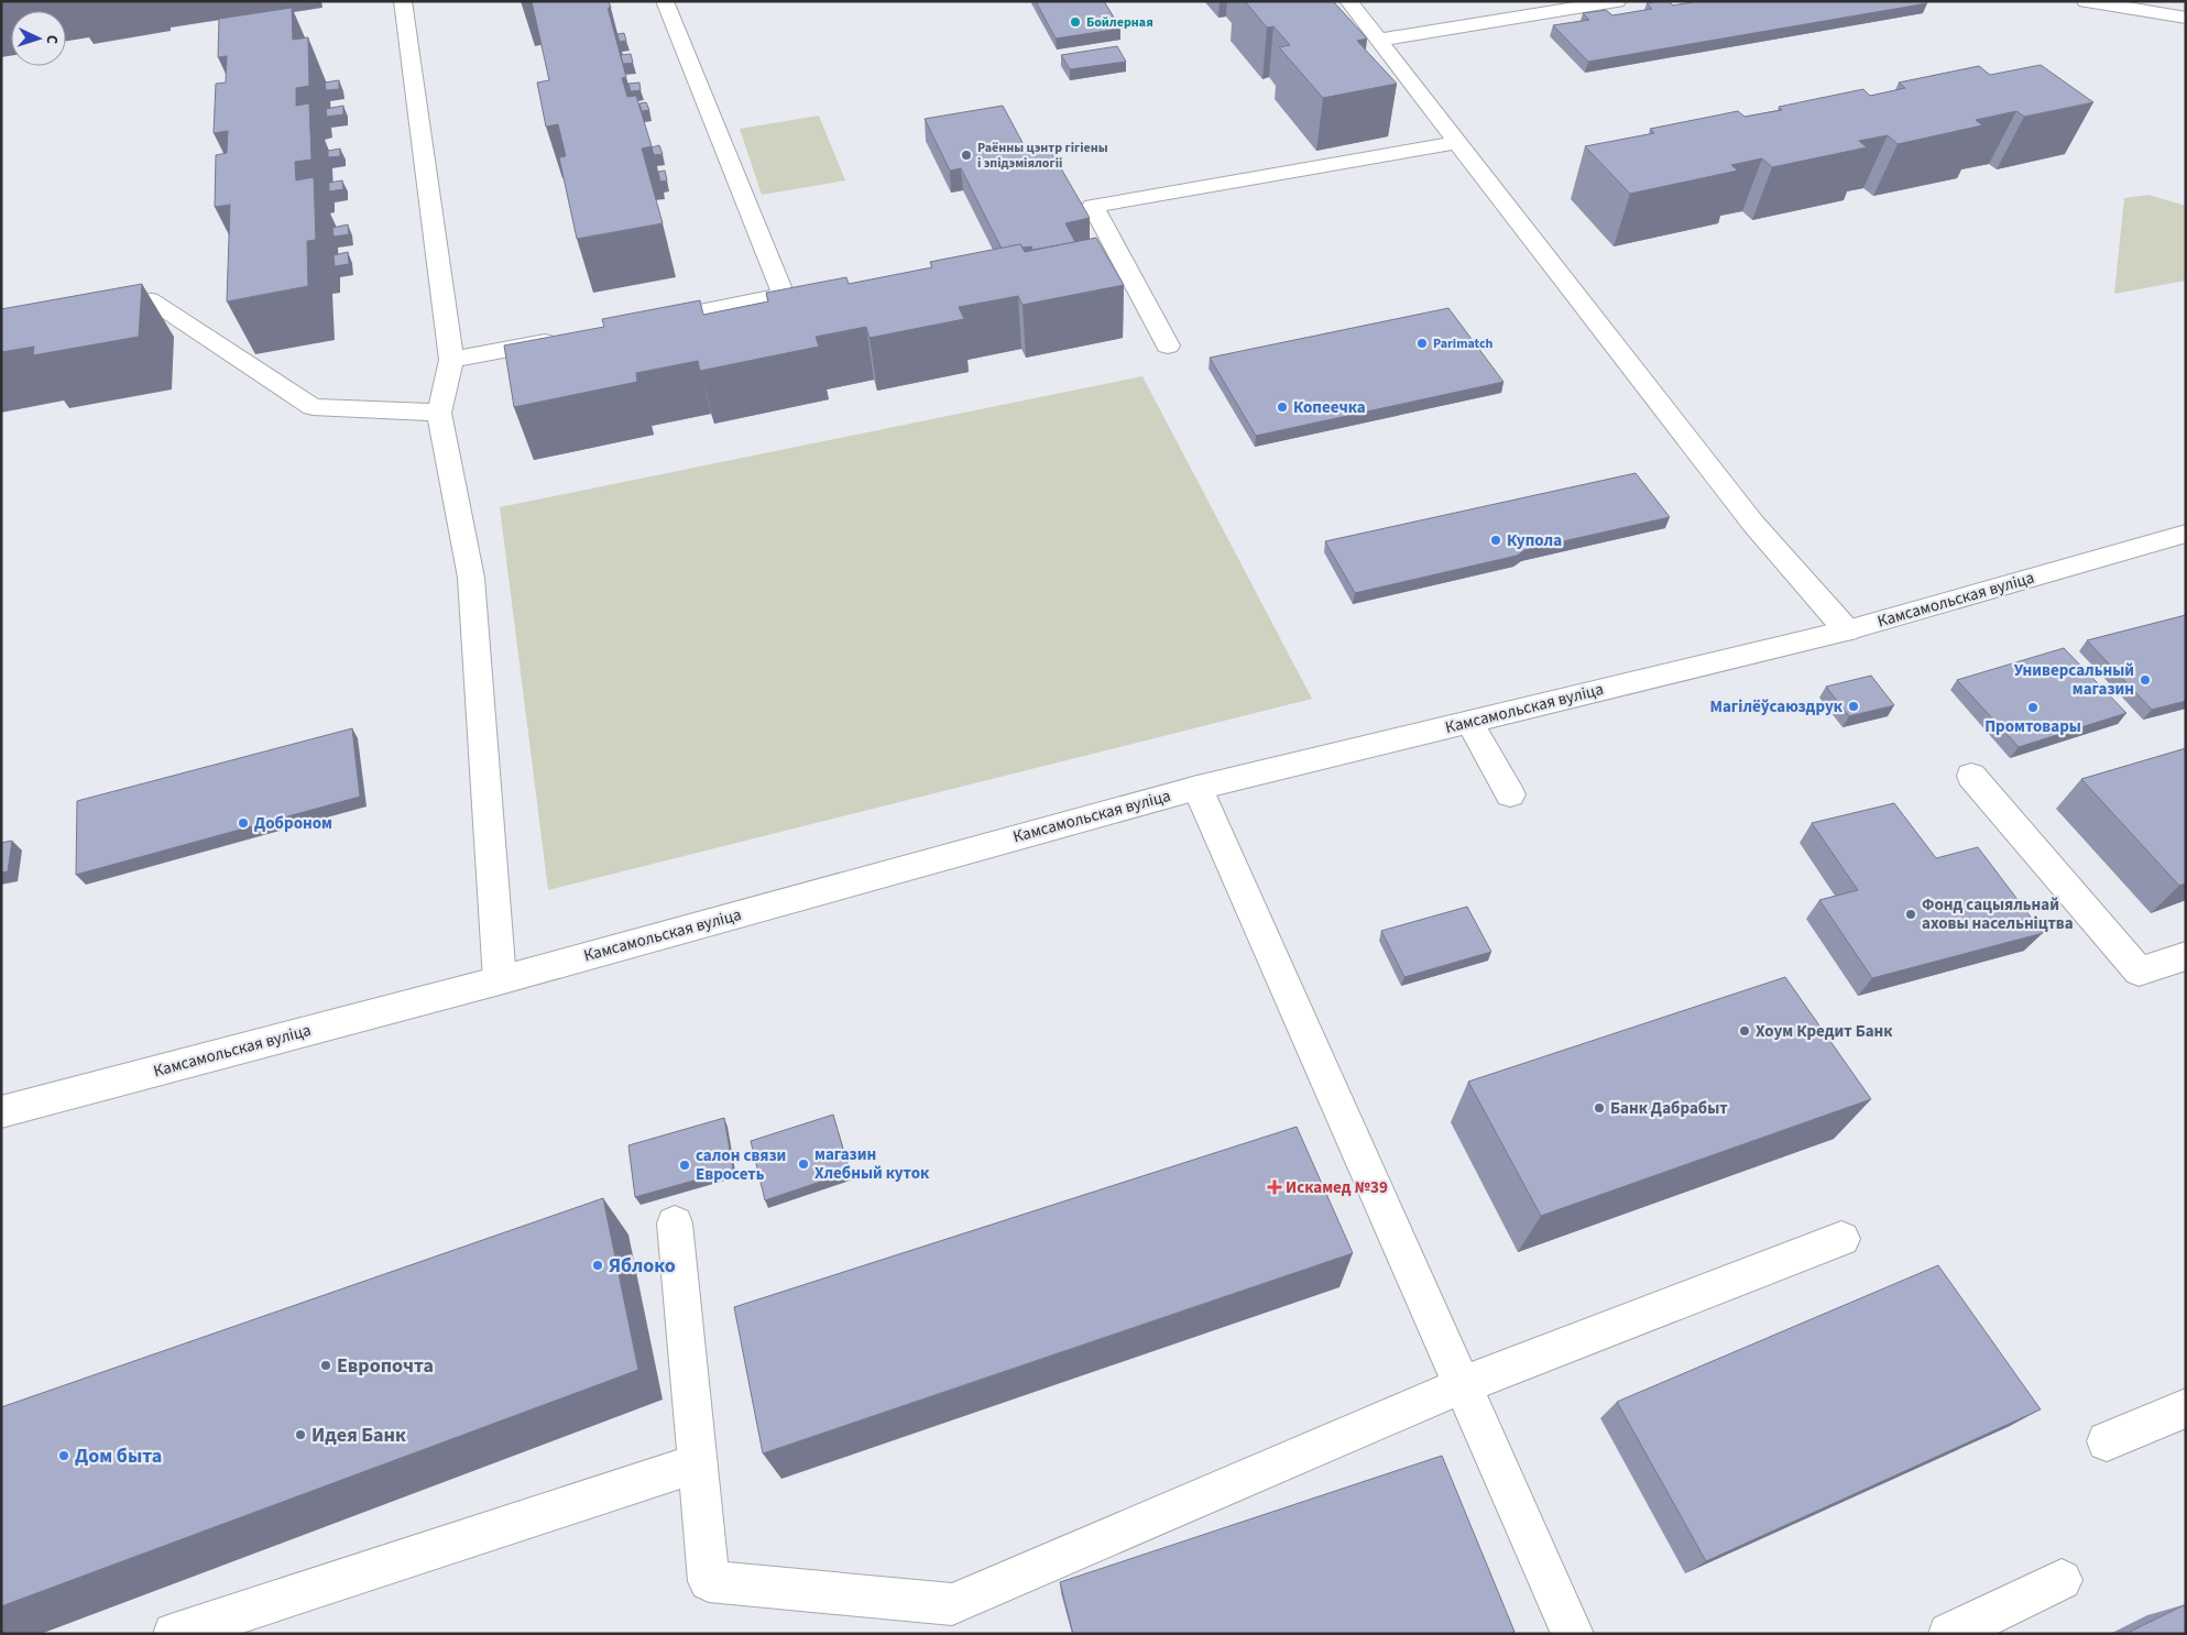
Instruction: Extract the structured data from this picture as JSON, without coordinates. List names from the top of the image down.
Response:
{
  "streets": {
    "main road": ["Камсамольская вуліца"]
  },
  "places": {
    "other": [
      "Бойлерная",
      "Раённы цэнтр гігіены і эпідэміялогіі",
      "Parimatch",
      "Копеечка",
      "Купола",
      "Универсальный магазин",
      "Магілёўсаюздрук",
      "Промтовары",
      "Доброном",
      "Фонд сацыяльнай аховы насельніцтва",
      "Хоум Кредит Банк",
      "Банк Дабрабыт",
      "магазин Хлебный куток",
      "салон связи Евросеть",
      "Яблоко",
      "Европочта",
      "Идея Банк",
      "Дом быта"
    ],
    "health": ["Искамед №39"]
  },
  "north": "right"
}
